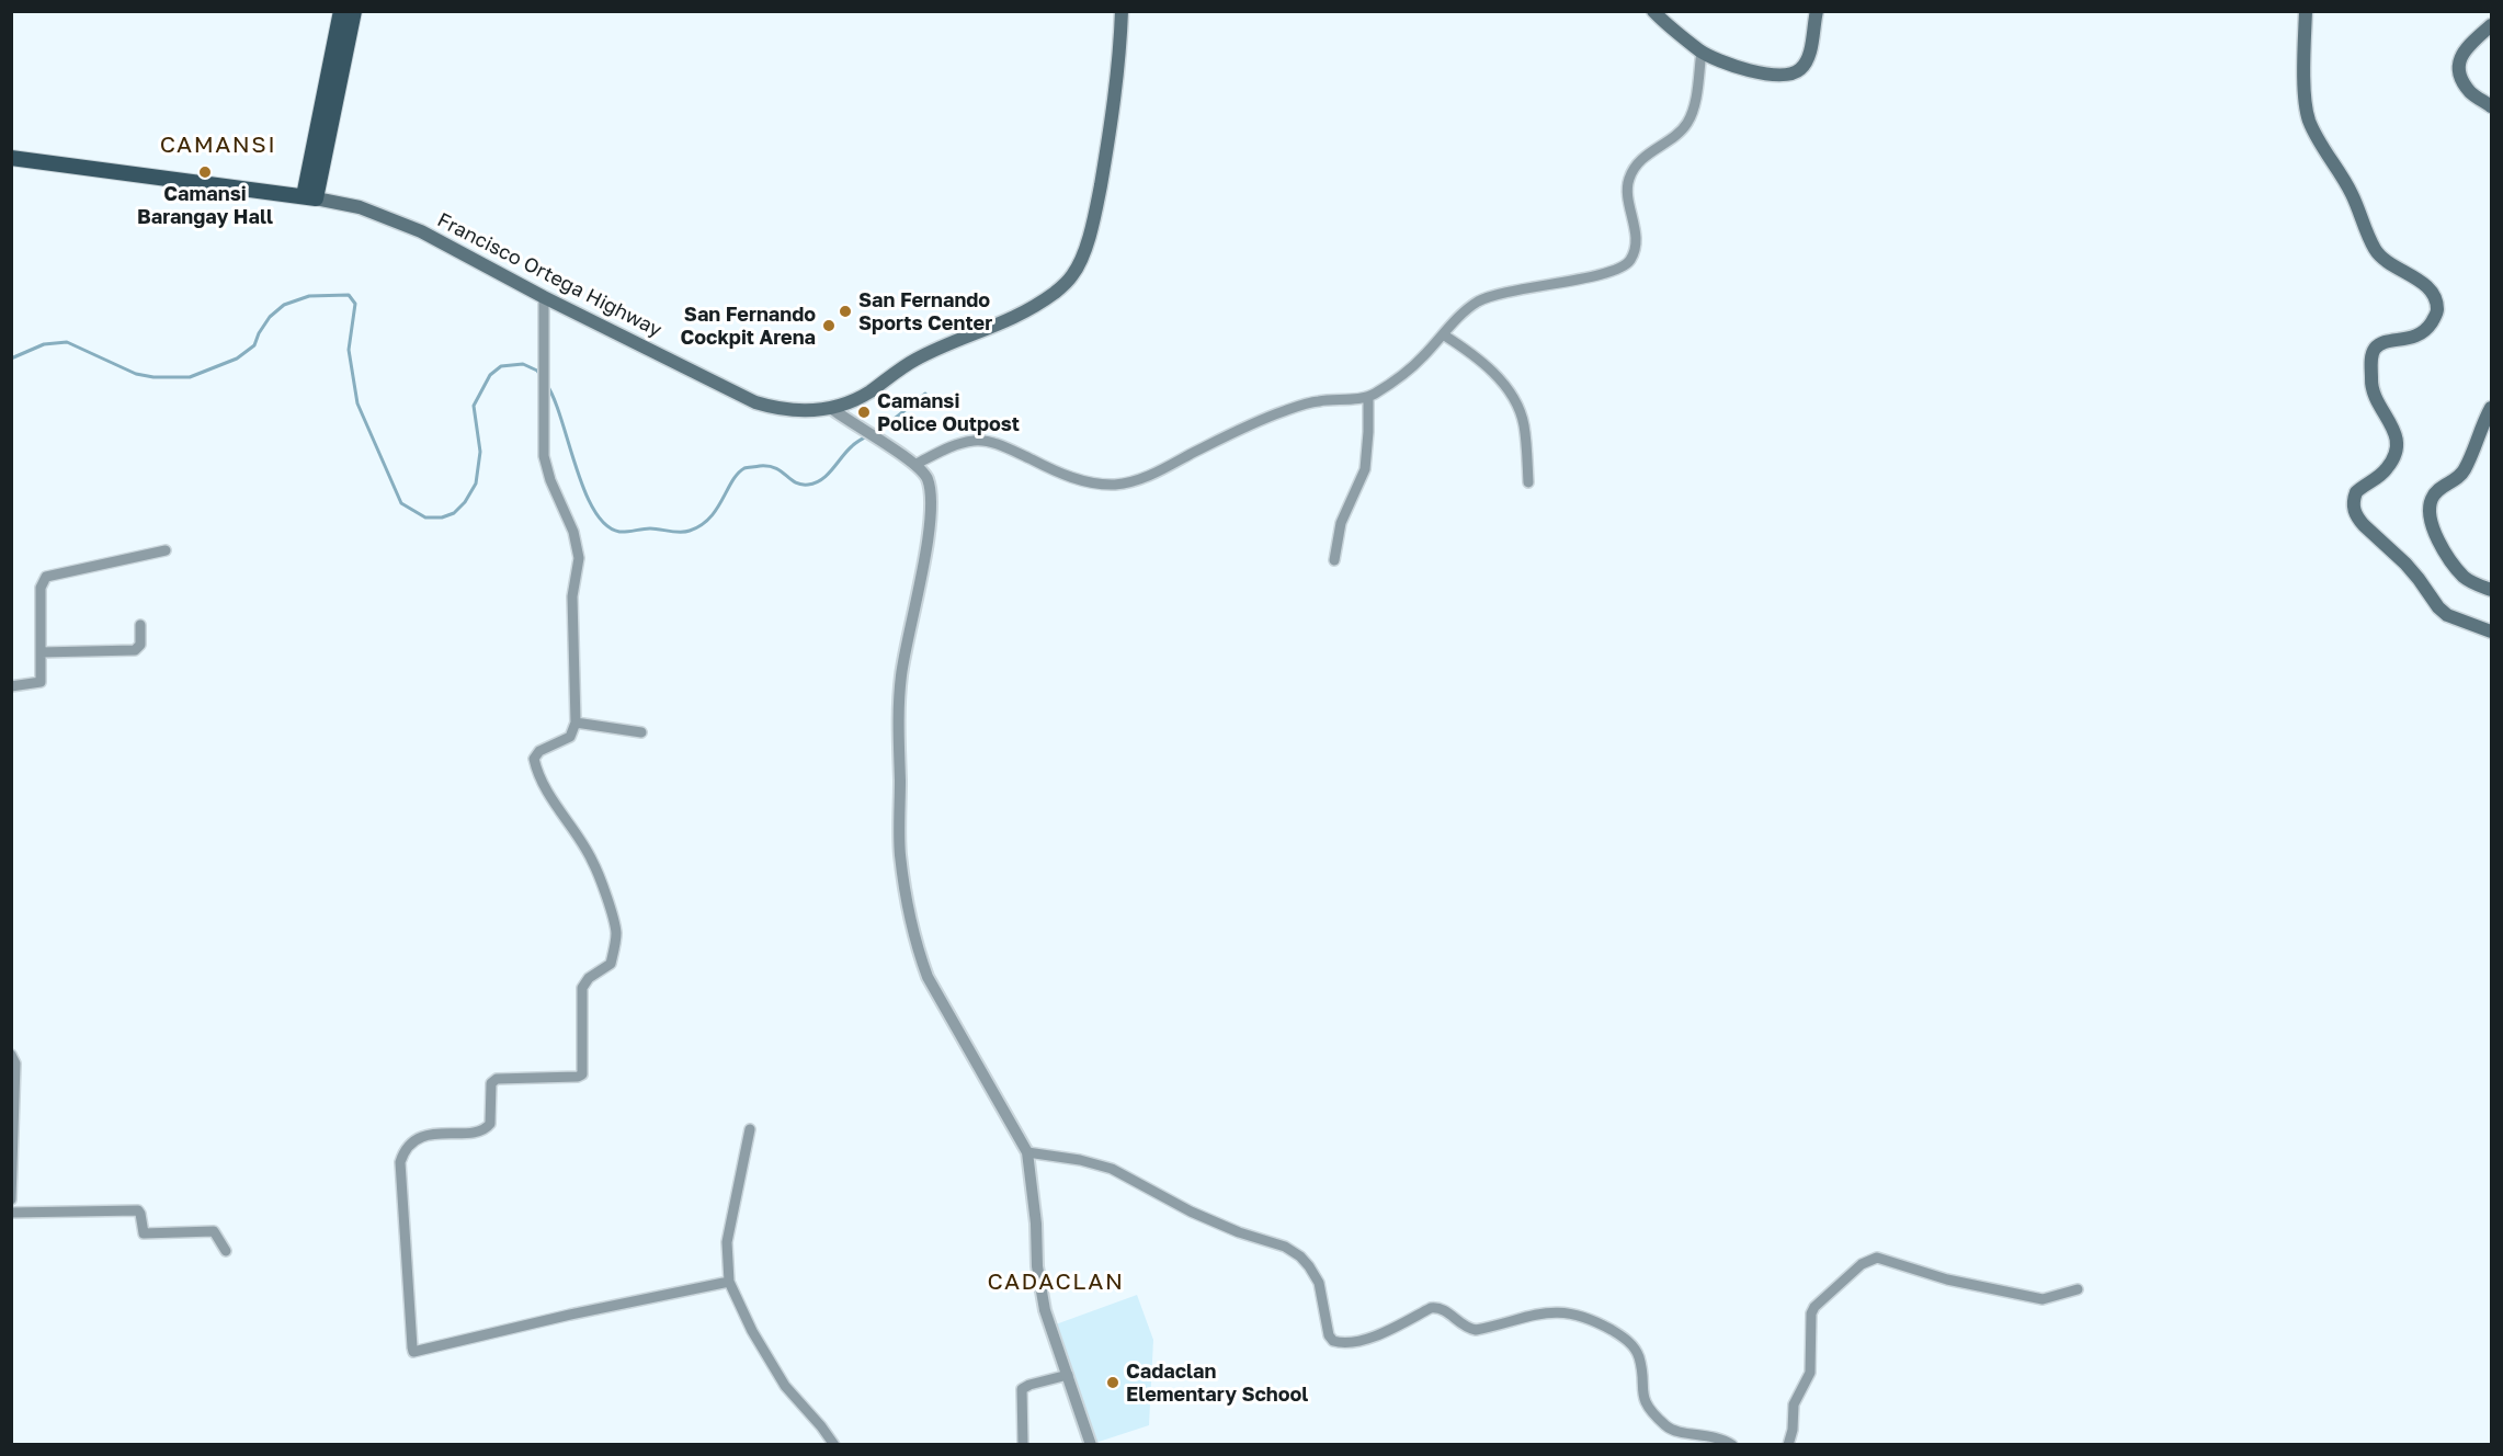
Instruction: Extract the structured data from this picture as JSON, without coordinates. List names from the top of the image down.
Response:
{
  "streets": {
    "main road": ["Francisco Ortega Highway"]
  },
  "districts": ["CAMANSI", "CADACLAN"],
  "places": [
    "Camansi Barangay Hall",
    "San Fernando Sports Center",
    "San Fernando Cockpit Arena",
    "Camansi Police Outpost",
    "Cadaclan Elementary School"
  ]
}
